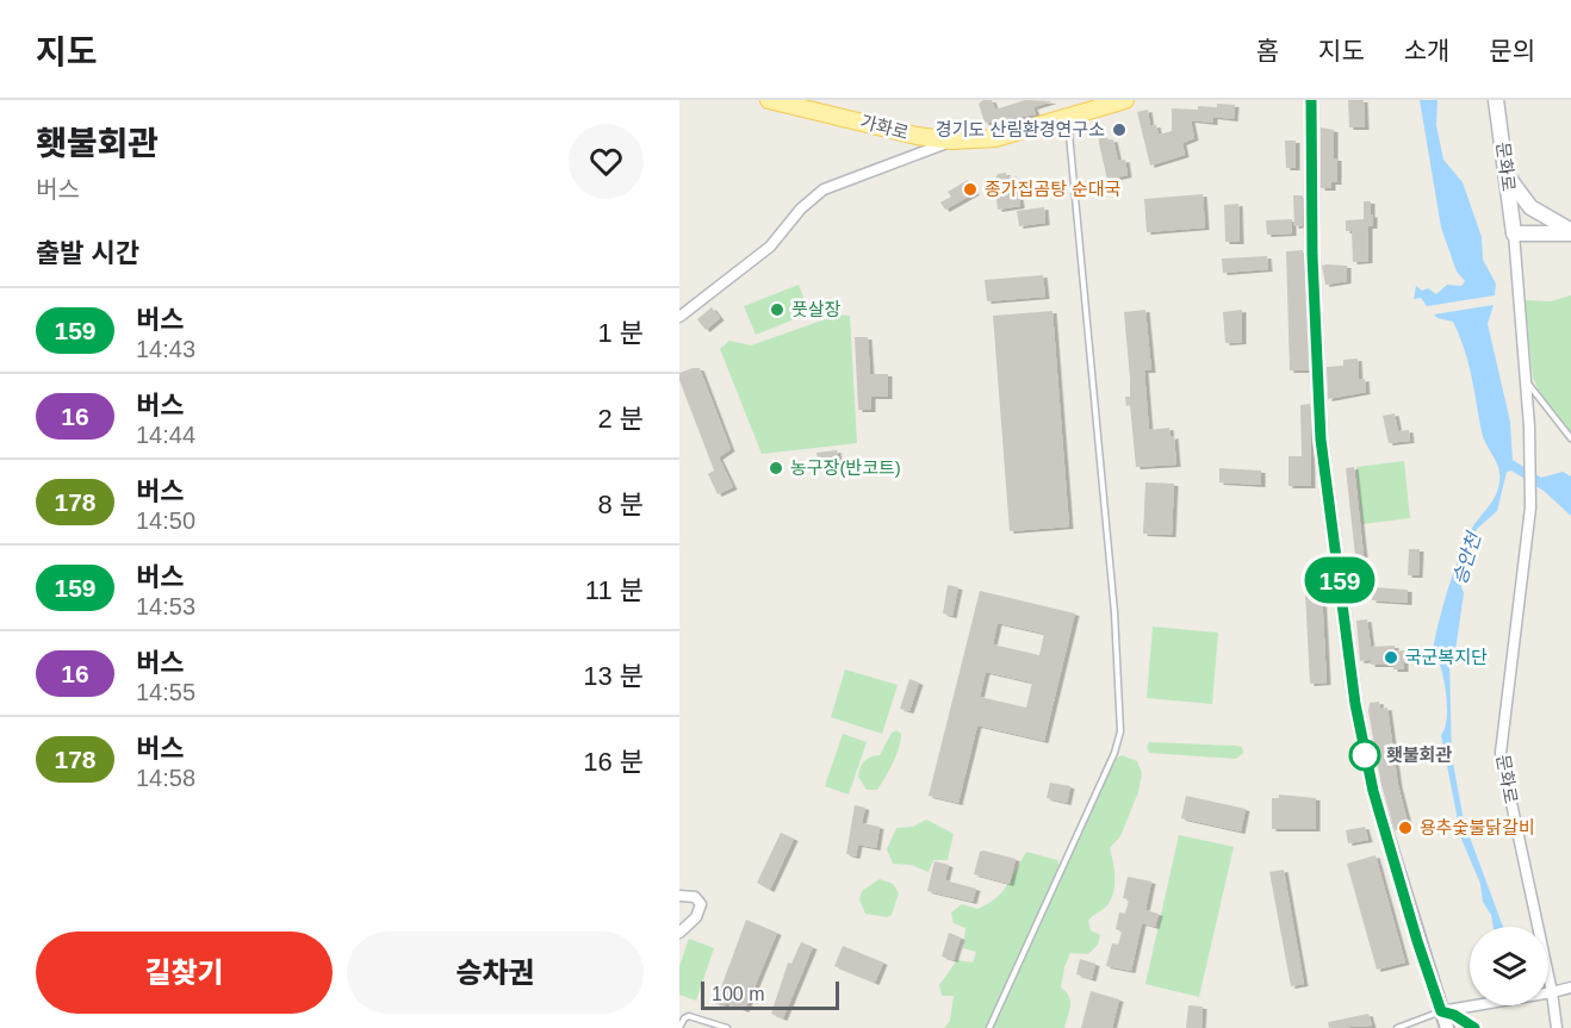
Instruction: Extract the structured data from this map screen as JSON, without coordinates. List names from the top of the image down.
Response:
{
  "streets": {
    "main road": ["가화로", "문화로"]
  },
  "water": ["승안천"],
  "places": [
    "경기도 산림환경연구소",
    "종가집곰탕 순대국",
    "풋살장",
    "농구장(반코트)",
    "국군복지단",
    "횃불회관",
    "용추숯불닭갈비"
  ],
  "lines": ["bus line 159"],
  "scale_bar": "100 m",
  "page": {
    "header": "지도",
    "nav": [
      "홈",
      "지도",
      "소개",
      "문의"
    ],
    "heading": [
      ["횃불회관", "버스"],
      "출발 시간"
    ],
    "on_map": "159",
    "list": [
      {
        "mark": "159",
        "name": "버스",
        "note": "14:43",
        "value": "1 분"
      },
      {
        "mark": "16",
        "name": "버스",
        "note": "14:44",
        "value": "2 분"
      },
      {
        "mark": "178",
        "name": "버스",
        "note": "14:50",
        "value": "8 분"
      },
      {
        "mark": "159",
        "name": "버스",
        "note": "14:53",
        "value": "11 분"
      },
      {
        "mark": "16",
        "name": "버스",
        "note": "14:55",
        "value": "13 분"
      },
      {
        "mark": "178",
        "name": "버스",
        "note": "14:58",
        "value": "16 분"
      }
    ],
    "buttons": ["길찾기", "승차권"],
    "scale": "100 m"
  }
}
